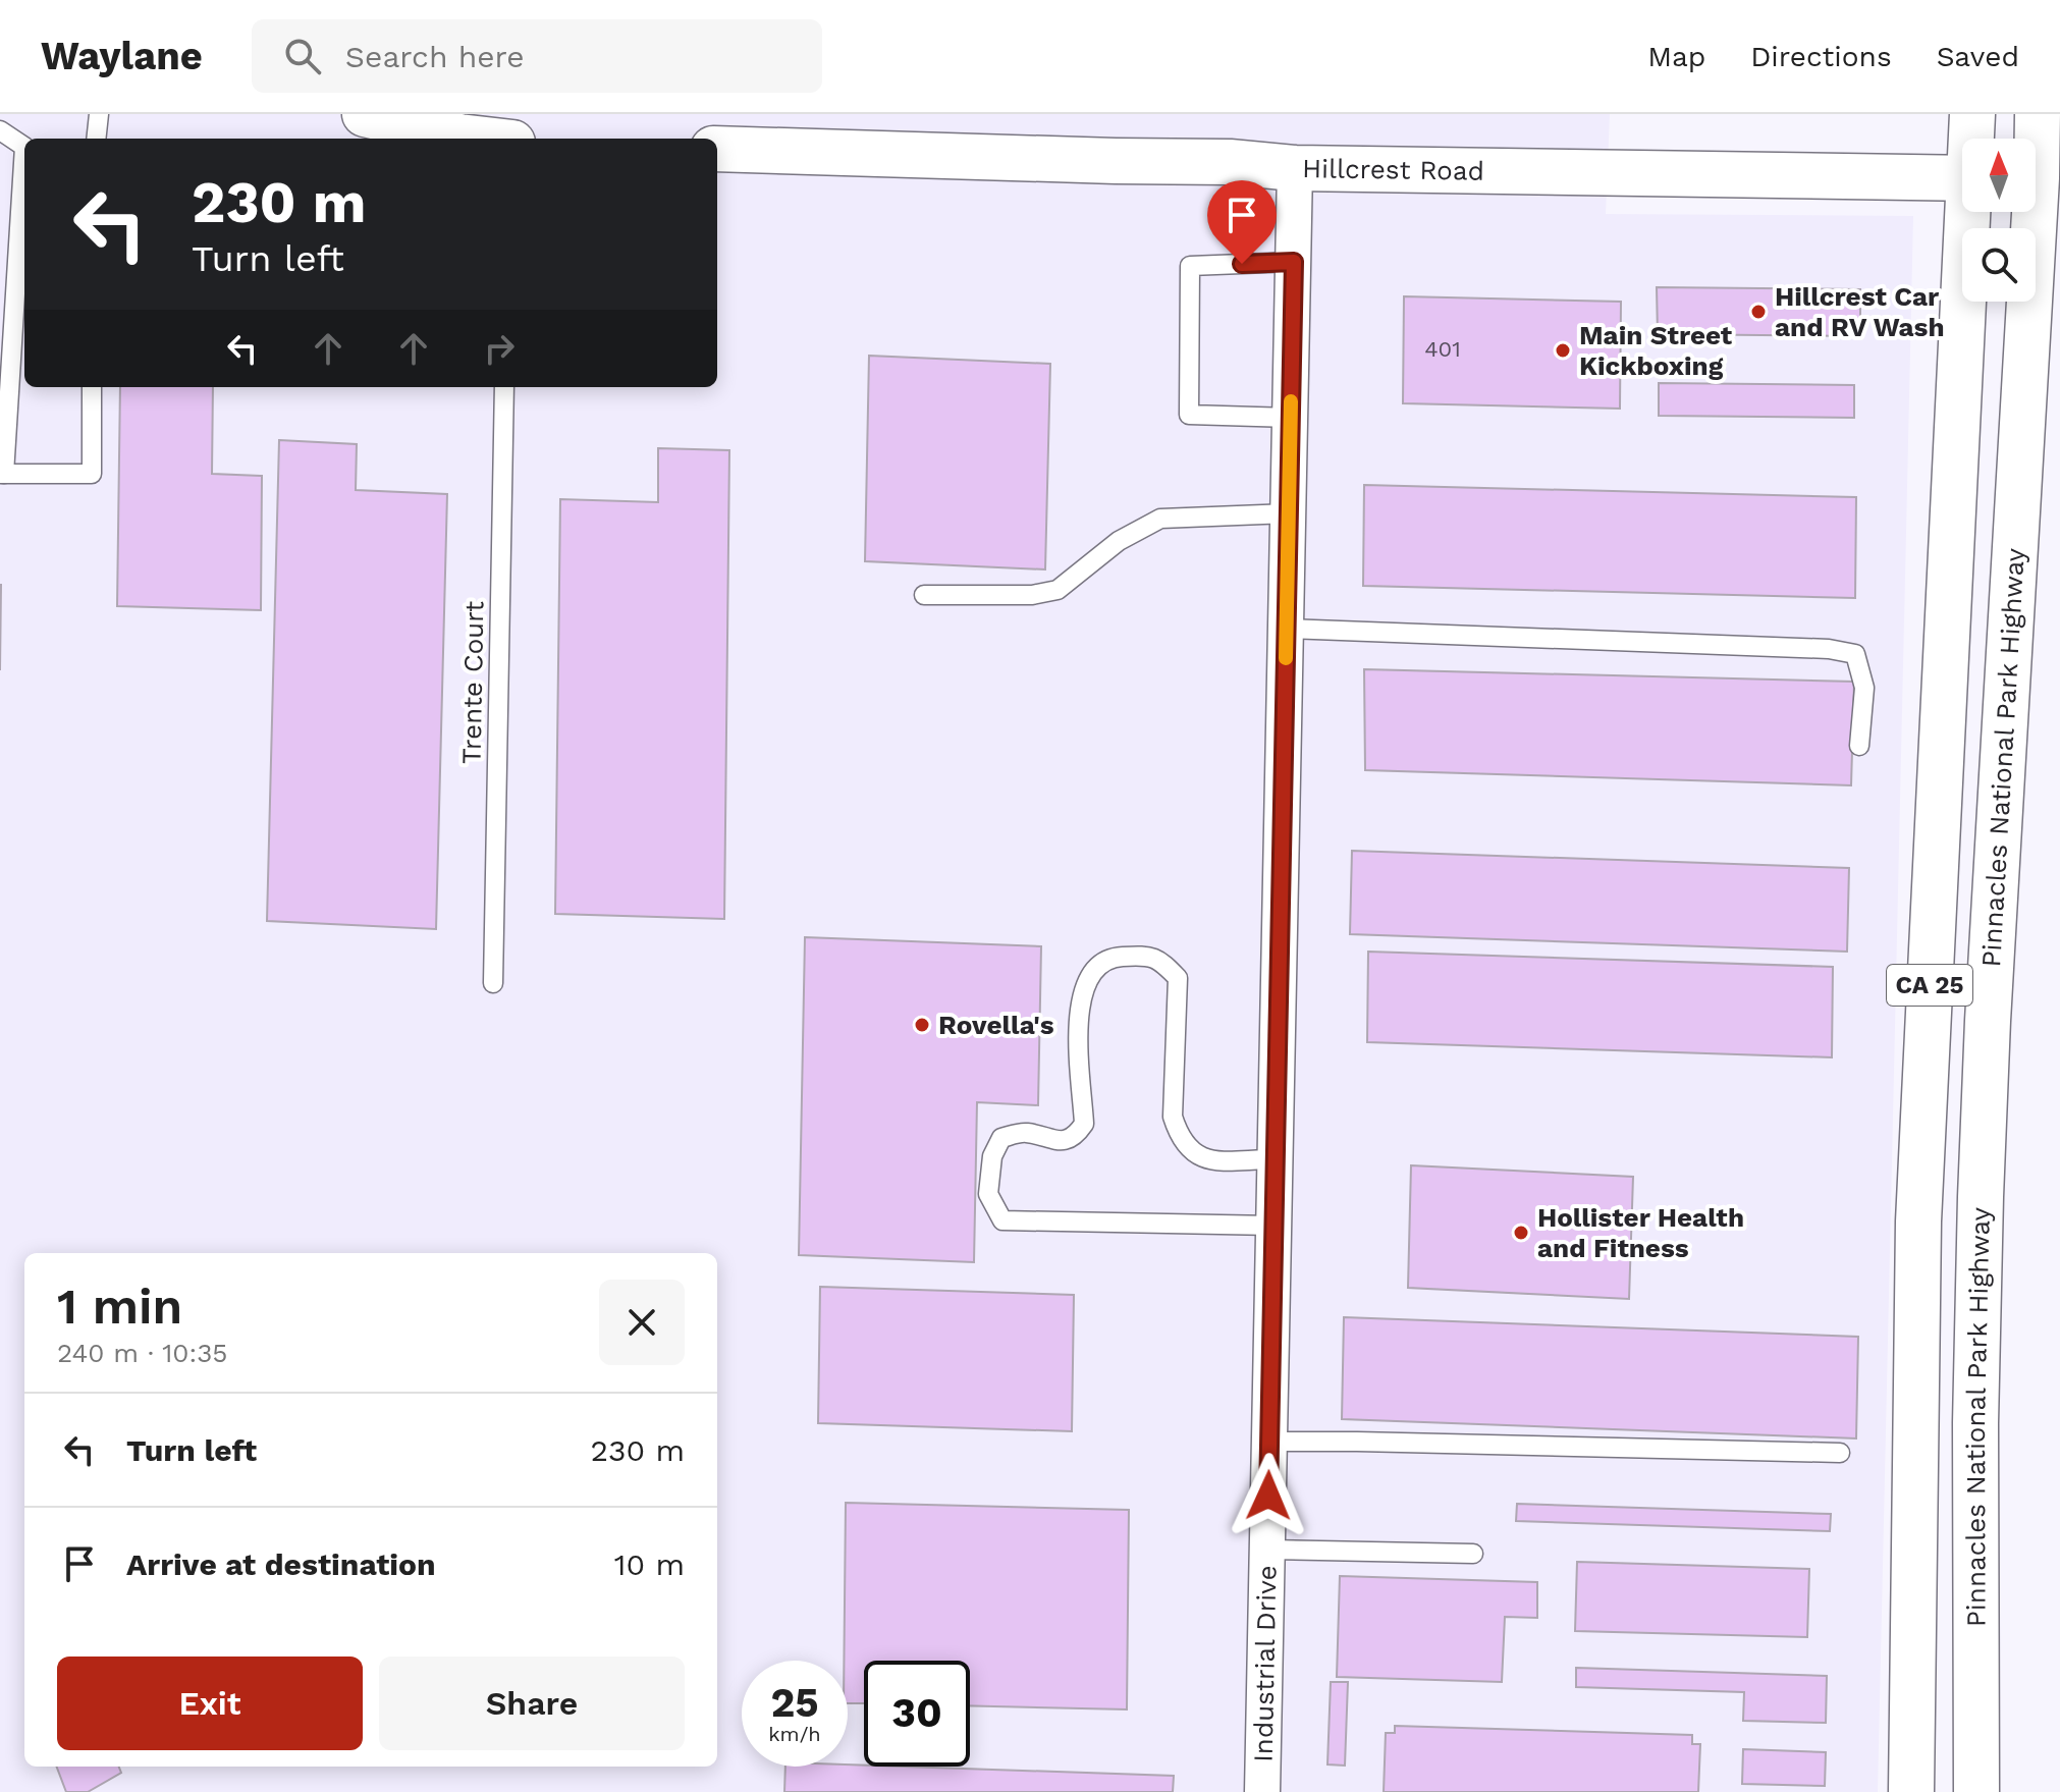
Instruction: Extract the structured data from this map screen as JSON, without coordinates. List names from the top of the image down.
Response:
{
  "streets": {
    "main road": ["Hillcrest Road", "Pinnacles National Park Highway", "CA 25"],
    "street": ["Industrial Drive"],
    "lane": ["Trente Court"]
  },
  "crossings": [
    ["Hillcrest Road", "Industrial Drive"]
  ],
  "places": [
    "Hillcrest Car and RV Wash",
    "Main Street Kickboxing",
    "Rovella's",
    "Hollister Health and Fitness"
  ],
  "house_numbers": ["401"],
  "north": "top",
  "page": {
    "header": "Waylane",
    "search": "Search here",
    "nav": ["Map", "Directions", "Saved"],
    "turn": ["230 m", "Turn left"],
    "heading": ["1 min", "240 m · 10:35"],
    "list": [
      {
        "name": "Turn left",
        "value": "230 m"
      },
      {
        "name": "Arrive at destination",
        "value": "10 m"
      }
    ],
    "buttons": ["Exit", "Share"],
    "speed": "25 km/h",
    "limit": "30"
  }
}
